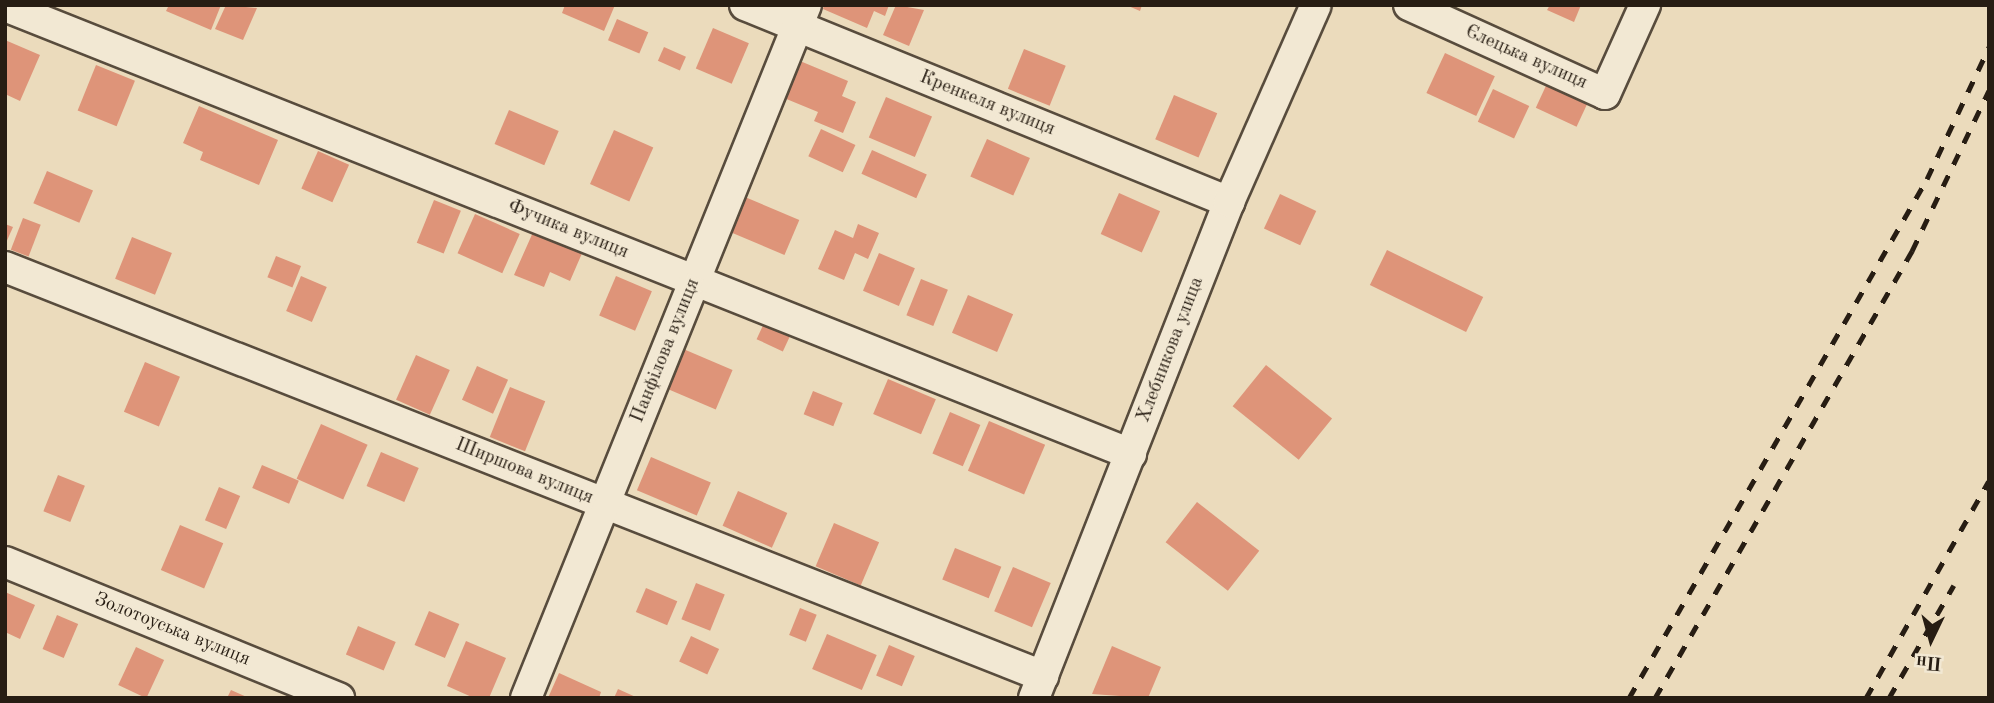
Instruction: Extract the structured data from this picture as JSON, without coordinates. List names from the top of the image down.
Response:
{
  "streets": {
    "street": [
      "Єлецька вулиця",
      "Кренкеля вулиця",
      "Фучика вулиця",
      "Хлебникова улица",
      "Панфілова вулиця",
      "Ширшова вулиця",
      "Золотоуська вулиця"
    ]
  },
  "crossings": [
    ["Кренкеля вулиця", "Хлебникова улица"],
    ["Кренкеля вулиця", "Панфілова вулиця"],
    ["Фучика вулиця", "Хлебникова улица"],
    ["Фучика вулиця", "Панфілова вулиця"],
    ["Хлебникова улица", "Ширшова вулиця"],
    ["Панфілова вулиця", "Ширшова вулиця"]
  ],
  "north": "bottom"
}
